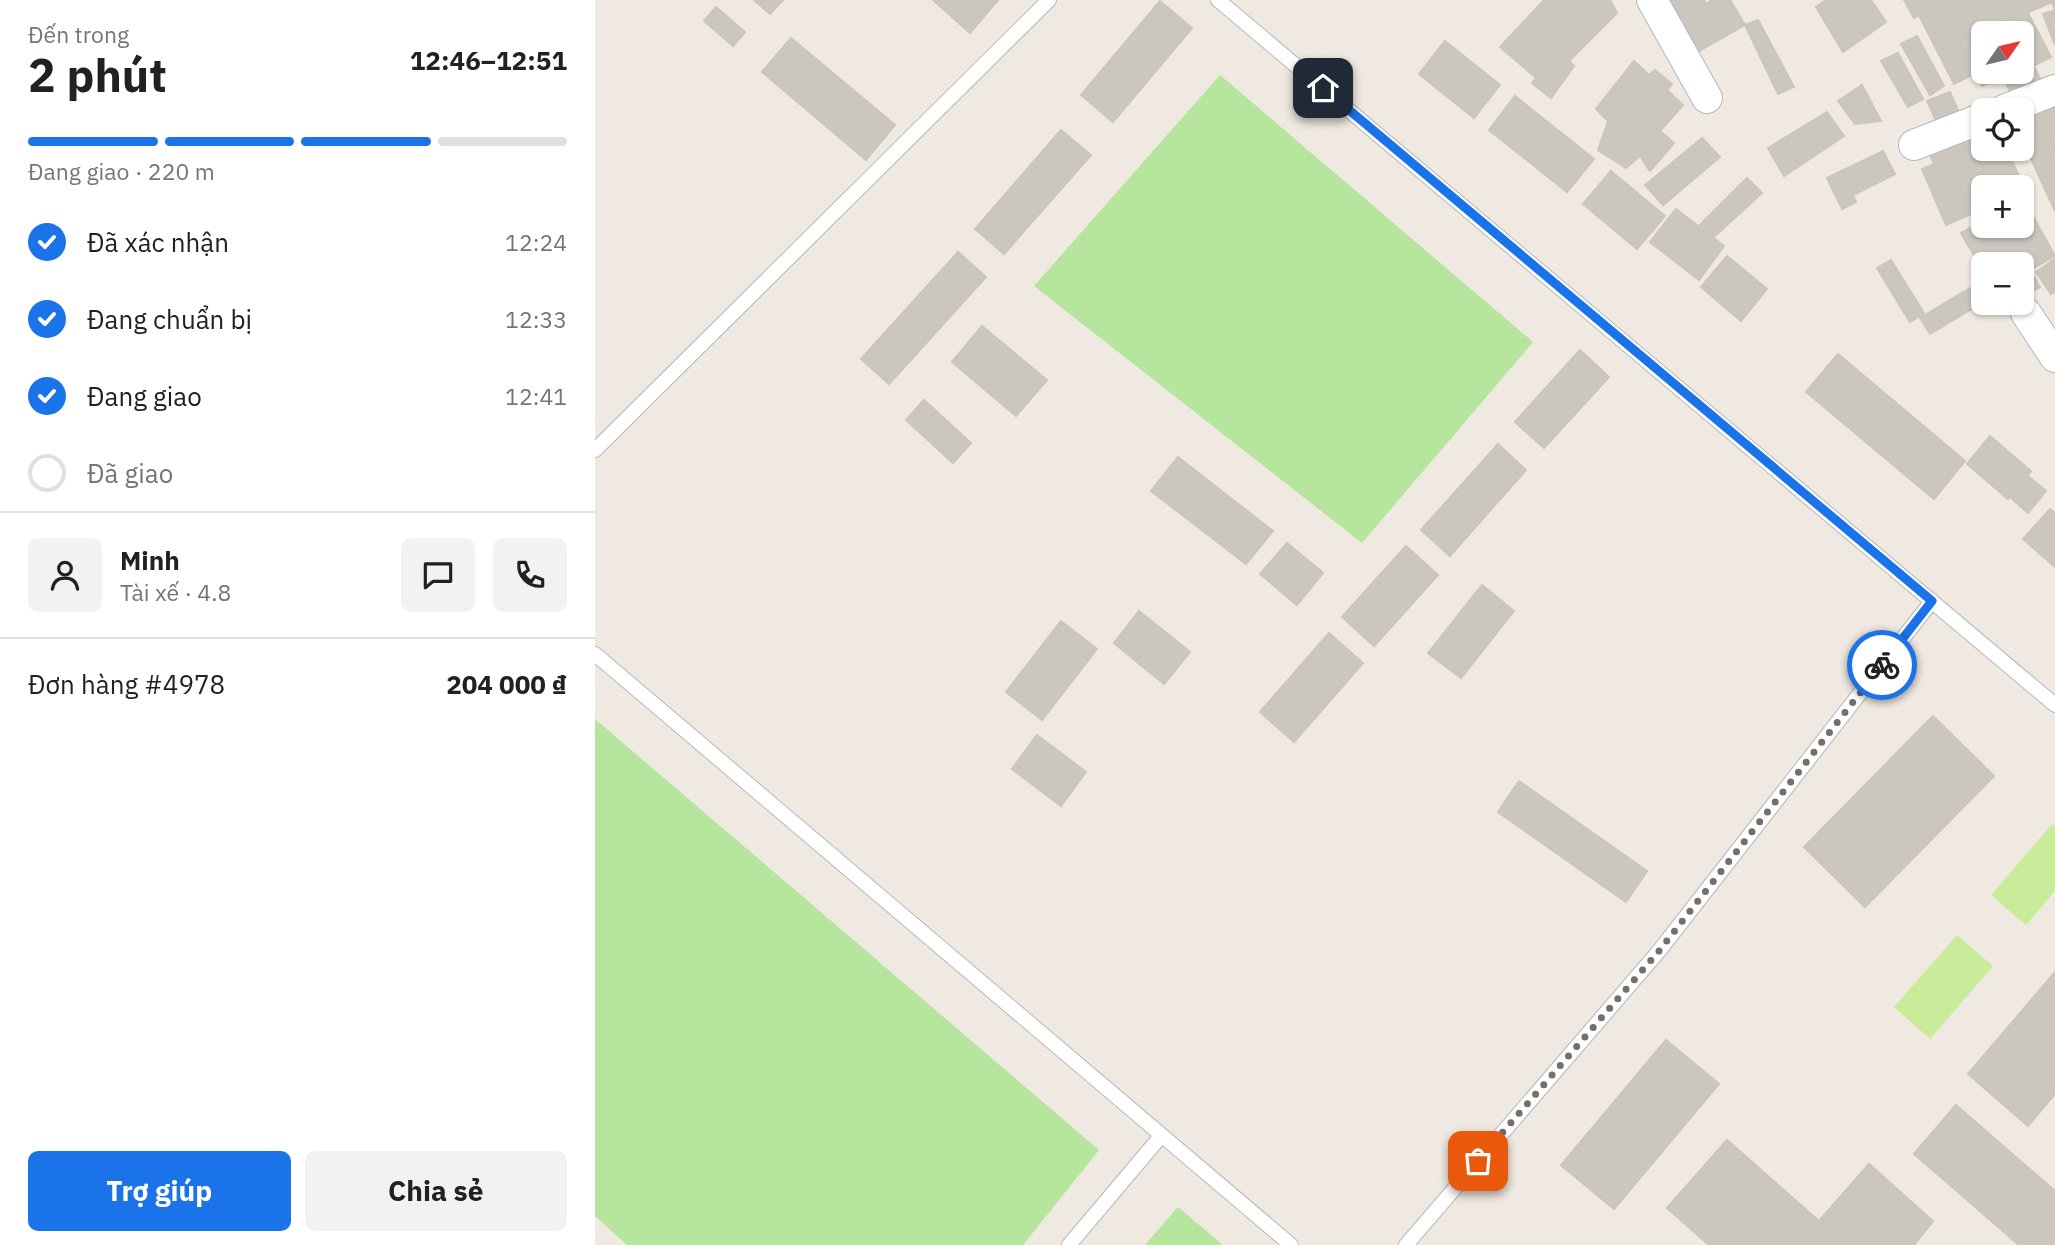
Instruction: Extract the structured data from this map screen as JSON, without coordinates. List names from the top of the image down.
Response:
{
  "north": "top right",
  "page": {
    "heading": ["2 phút", "Đến trong", "12:46–12:51"],
    "panel": [
      "Minh",
      "Tài xế · 4.8",
      "Đơn hàng #4978",
      "204 000 ₫"
    ],
    "map_buttons": ["+", "−"],
    "bar": "Đang giao · 220 m",
    "list": [
      ["Đã xác nhận", "12:24"],
      ["Đang chuẩn bị", "12:33"],
      ["Đang giao", "12:41"],
      "Đã giao"
    ],
    "buttons": ["Trợ giúp", "Chia sẻ"]
  }
}
